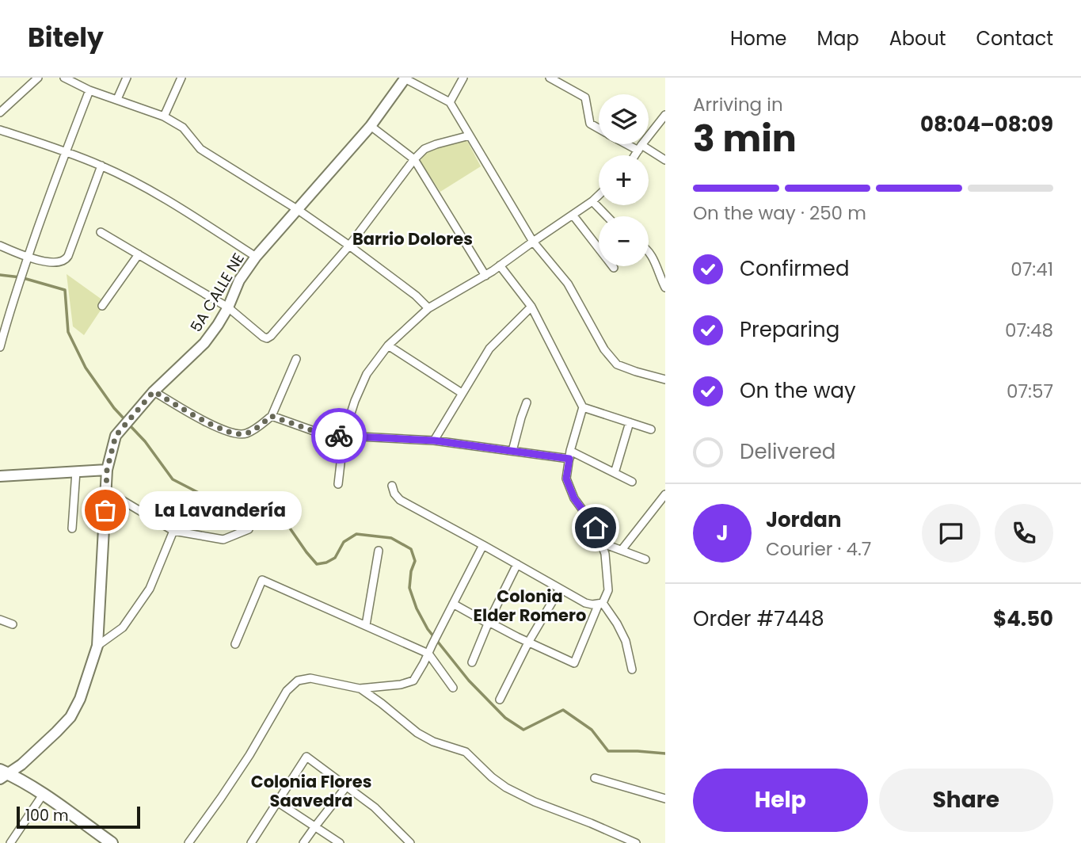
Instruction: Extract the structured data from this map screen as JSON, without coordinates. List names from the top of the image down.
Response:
{
  "streets": {
    "street": ["5A CALLE NE"]
  },
  "districts": ["Barrio Dolores", "Colonia Elder Romero", "Colonia Flores Saavedra"],
  "places": ["La Lavandería"],
  "scale_bar": "100 m",
  "page": {
    "header": "Bitely",
    "nav": [
      "Home",
      "Map",
      "About",
      "Contact"
    ],
    "heading": ["3 min", "Arriving in", "08:04–08:09"],
    "panel": [
      "Jordan",
      "Courier · 4.7",
      "Order #7448",
      "$4.50"
    ],
    "map_buttons": ["+", "−"],
    "bar": "On the way · 250 m",
    "list": [
      ["Confirmed", "07:41"],
      ["Preparing", "07:48"],
      ["On the way", "07:57"],
      "Delivered"
    ],
    "bubble": "La Lavandería",
    "round": "J",
    "buttons": ["Help", "Share"],
    "scale": "100 m"
  }
}
